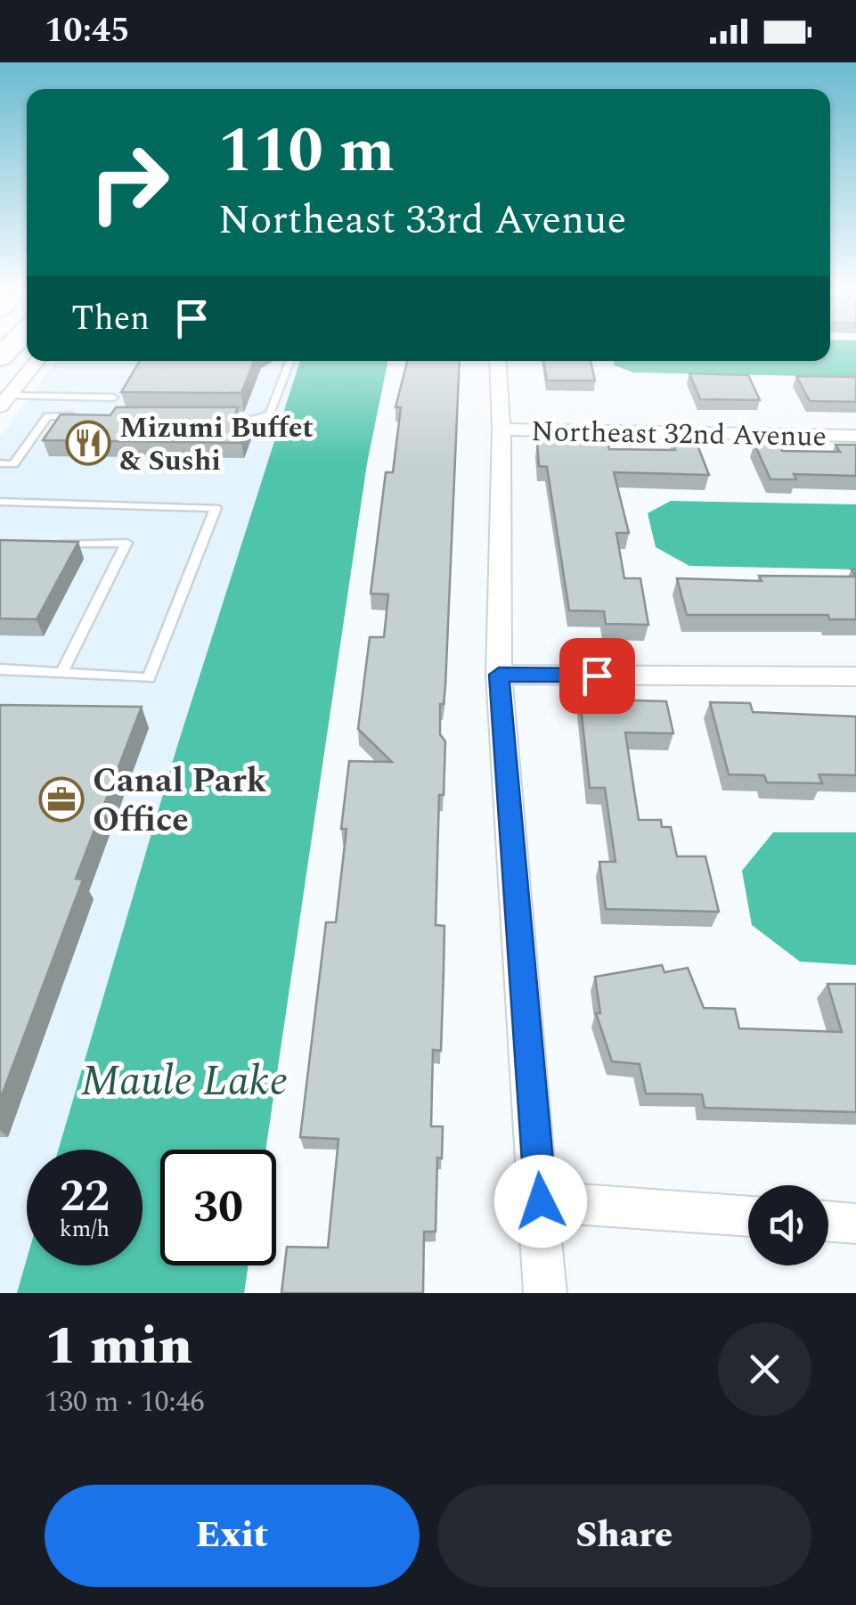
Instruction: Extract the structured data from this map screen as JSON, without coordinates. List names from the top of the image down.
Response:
{
  "streets": {
    "street": ["Northeast 32nd Avenue"]
  },
  "water": ["Maule Lake"],
  "places": {
    "restaurant": ["Mizumi Buffet & Sushi"],
    "office": ["Canal Park Office"]
  },
  "page": {
    "status": "10:45",
    "turn": ["110 m", "Northeast 33rd Avenue"],
    "then": "Then",
    "speed": "22 km/h",
    "limit": "30",
    "heading": ["1 min", "130 m · 10:46"],
    "buttons": ["Exit", "Share"]
  }
}
